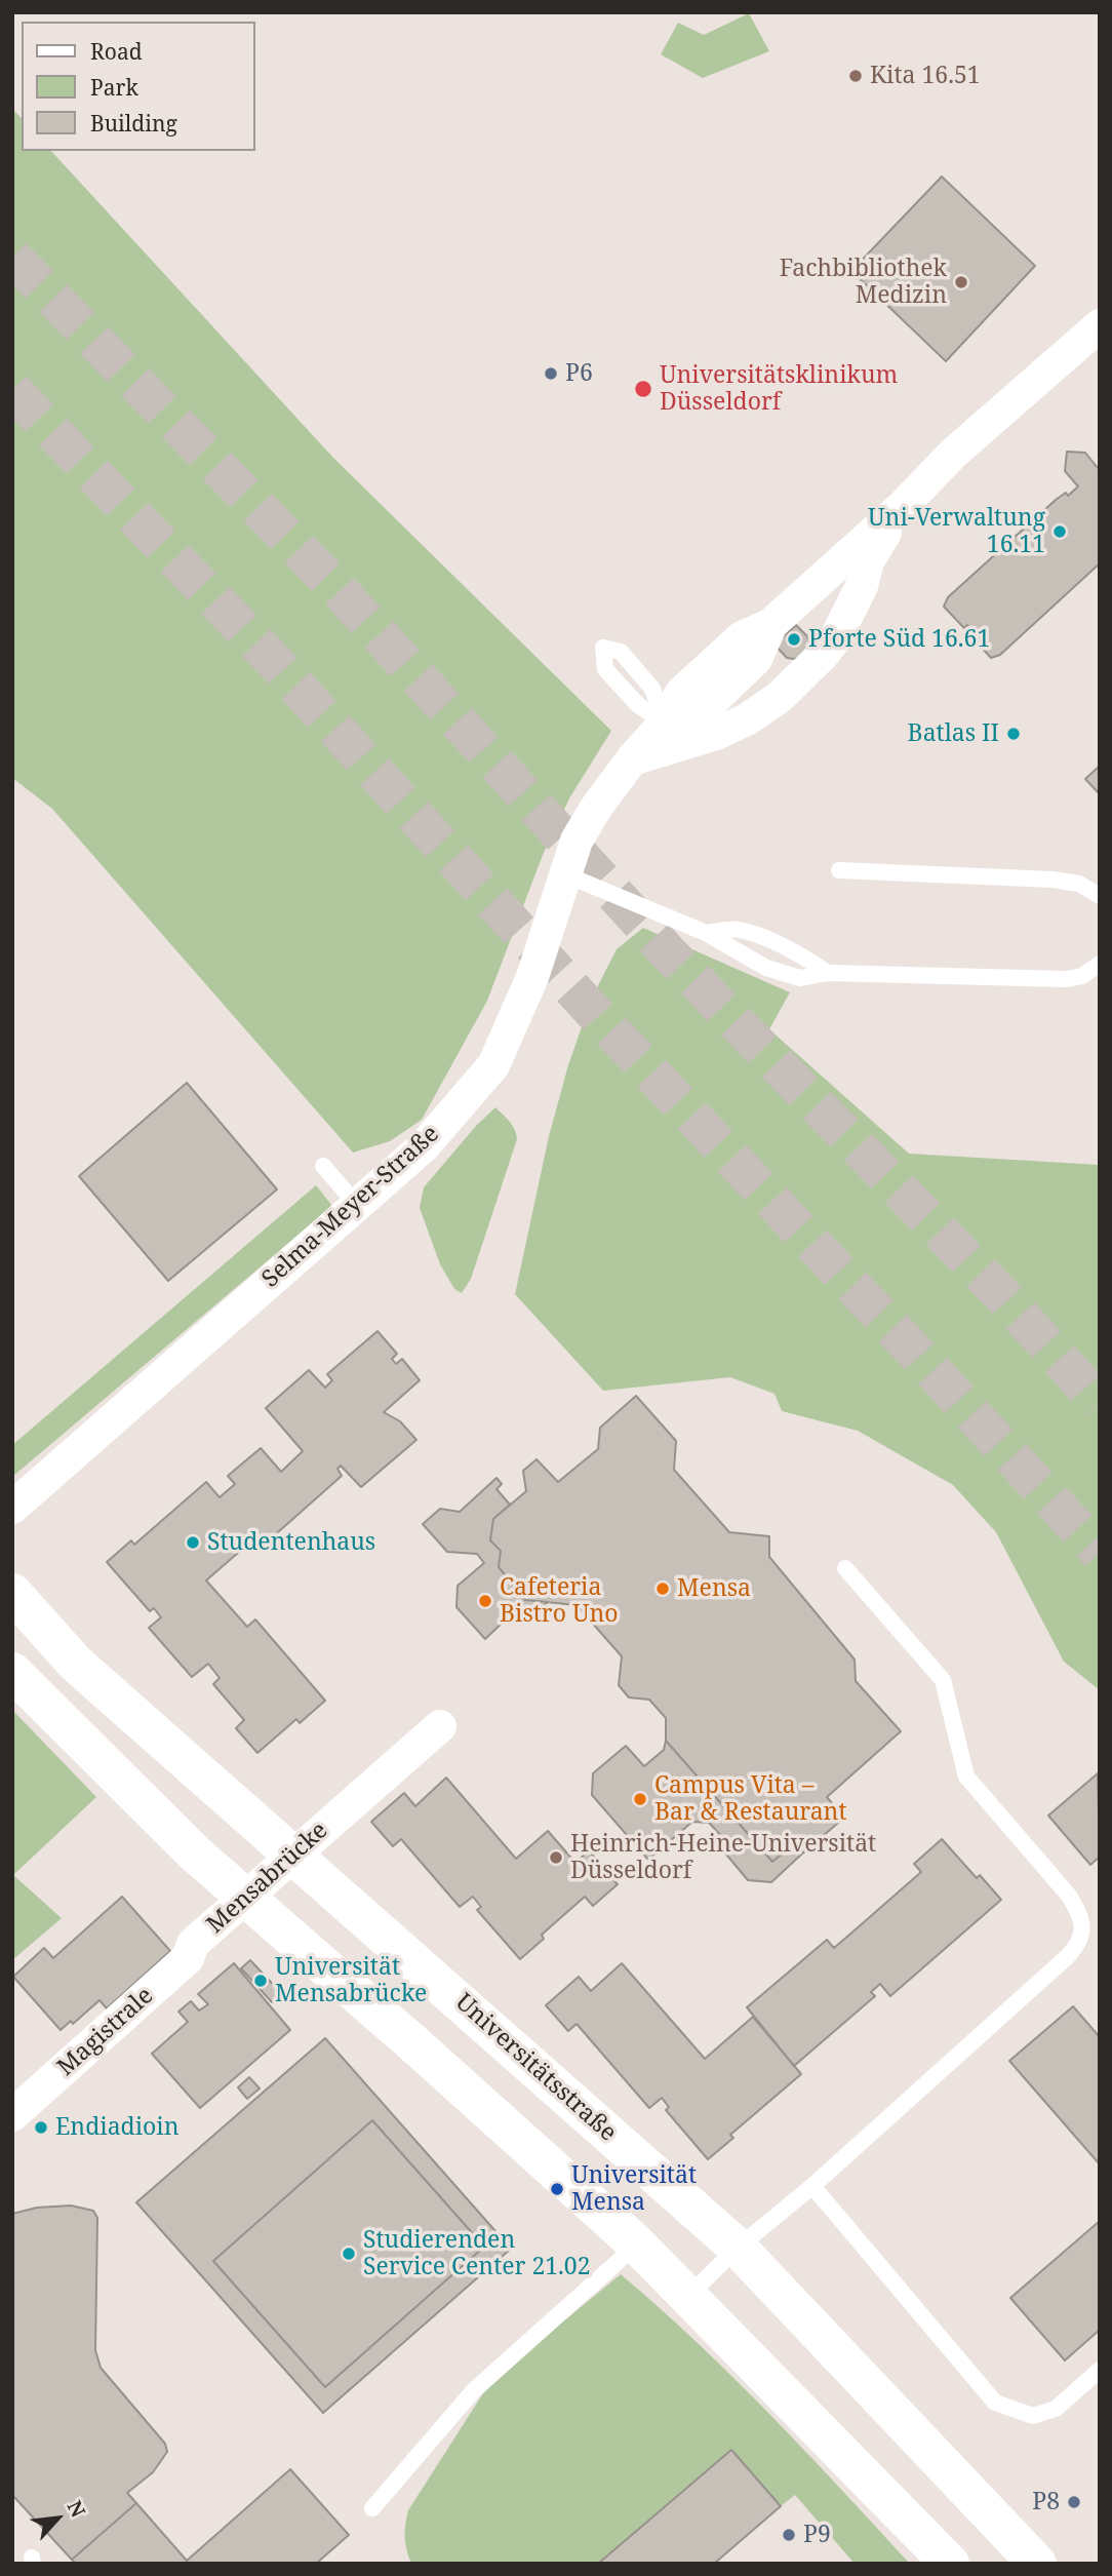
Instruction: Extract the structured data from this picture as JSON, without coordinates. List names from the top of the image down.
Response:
{
  "streets": {
    "street": [
      "Selma-Meyer-Straße",
      "Mensabrücke",
      "Magistrale",
      "Universitätsstraße"
    ]
  },
  "crossings": [
    ["Mensabrücke", "Magistrale"]
  ],
  "places": [
    "Kita 16.51",
    "Fachbibliothek Medizin",
    "P6",
    "Universitätsklinikum Düsseldorf",
    "Uni-Verwaltung 16.11",
    "Pforte Süd 16.61",
    "Batlas II",
    "Studentenhaus",
    "Mensa",
    "Cafeteria Bistro Uno",
    "Campus Vita – Bar & Restaurant",
    "Heinrich-Heine-Universität Düsseldorf",
    "Universität Mensabrücke",
    "Endiadioin",
    "Universität Mensa",
    "Studierenden Service Center 21.02",
    "P8",
    "P9"
  ],
  "legend": ["Road", "Park", "Building"],
  "north": "top right"
}
